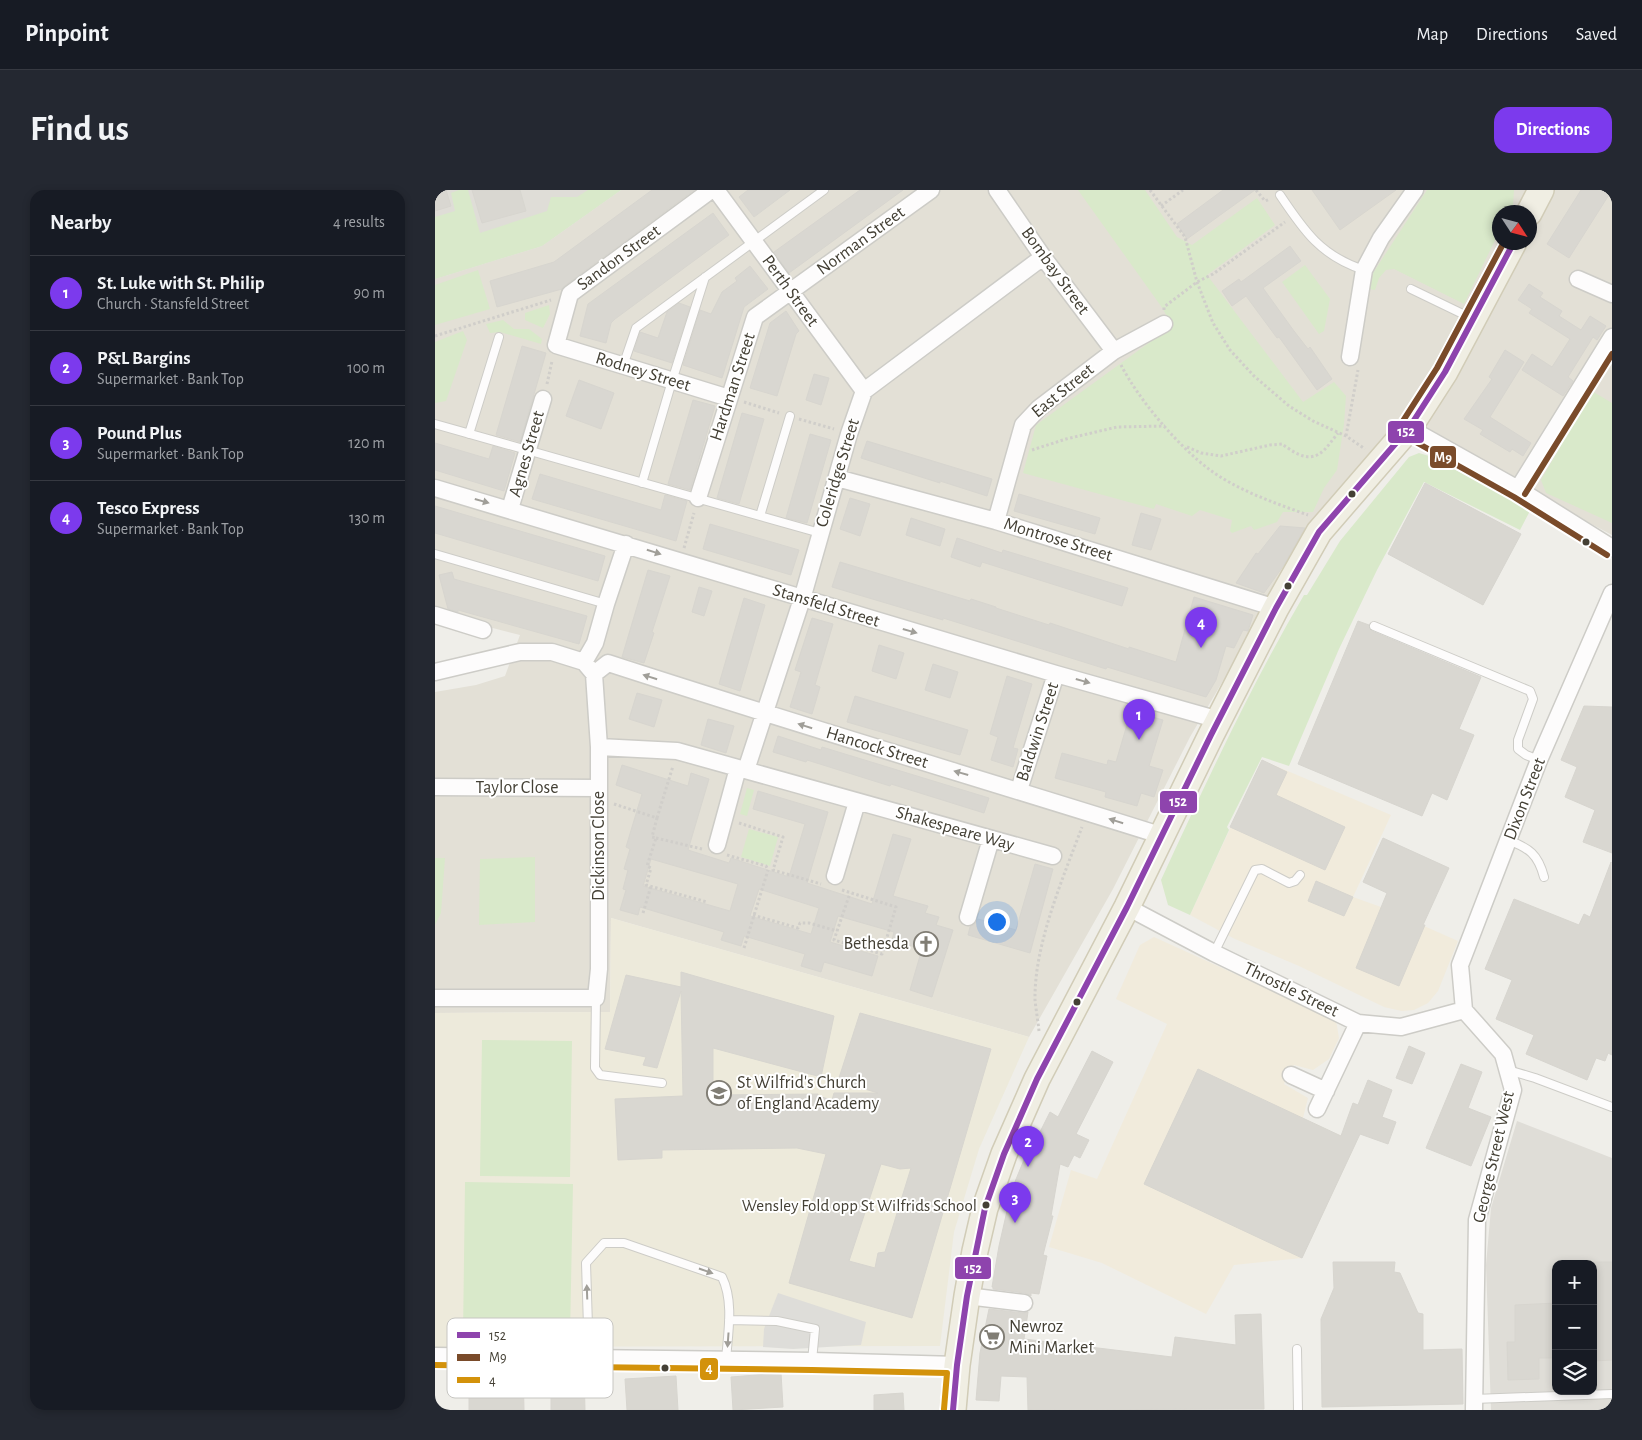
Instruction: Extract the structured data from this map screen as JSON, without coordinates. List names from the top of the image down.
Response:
{
  "streets": {
    "street": [
      "Norman Street",
      "Sandon Street",
      "Bombay Street",
      "Perth Street",
      "Rodney Street",
      "Hardman Street",
      "East Street",
      "Agnes Street",
      "Coleridge Street",
      "Montrose Street",
      "Stansfeld Street",
      "Baldwin Street",
      "Hancock Street",
      "Taylor Close",
      "Dixon Street",
      "Shakespeare Way",
      "Dickinson Close",
      "Throstle Street",
      "George Street West"
    ]
  },
  "crossings": [
    ["Norman Street", "Perth Street"],
    ["Norman Street", "Hardman Street"],
    ["Sandon Street", "Rodney Street"],
    ["Bombay Street", "East Street"],
    ["Perth Street", "Hardman Street"],
    ["Perth Street", "Coleridge Street"],
    ["Rodney Street", "Hardman Street"],
    ["East Street", "Montrose Street"],
    ["Agnes Street", "Stansfeld Street"],
    ["Coleridge Street", "Montrose Street"],
    ["Coleridge Street", "Stansfeld Street"],
    ["Coleridge Street", "Hancock Street"],
    ["Coleridge Street", "Shakespeare Way"],
    ["Stansfeld Street", "Baldwin Street"],
    ["Baldwin Street", "Hancock Street"],
    ["Hancock Street", "Dickinson Close"],
    ["Taylor Close", "Dickinson Close"],
    ["Dixon Street", "Throstle Street"],
    ["Dixon Street", "George Street West"],
    ["Shakespeare Way", "Dickinson Close"],
    ["Throstle Street", "George Street West"]
  ],
  "one_way": ["Stansfeld Street", "Hancock Street"],
  "places": {
    "church": ["Bethesda"],
    "school or university": ["St Wilfrid's Church of England Academy"],
    "other": ["Wensley Fold opp St Wilfrids School"],
    "supermarket": ["Newroz Mini Market"]
  },
  "lines": ["transit line 152", "transit line M9", "transit line 4"],
  "legend": ["152", "M9", "4"],
  "north": "bottom right",
  "page": {
    "header": "Pinpoint",
    "nav": ["Map", "Directions", "Saved"],
    "buttons": "Directions",
    "title": "Find us",
    "heading": ["Nearby", "4 results"],
    "list": [
      {
        "mark": "1",
        "name": "St. Luke with St. Philip",
        "note": "Church · Stansfeld Street",
        "value": "90 m"
      },
      {
        "mark": "2",
        "name": "P&L Bargins",
        "note": "Supermarket · Bank Top",
        "value": "100 m"
      },
      {
        "mark": "3",
        "name": "Pound Plus",
        "note": "Supermarket · Bank Top",
        "value": "120 m"
      },
      {
        "mark": "4",
        "name": "Tesco Express",
        "note": "Supermarket · Bank Top",
        "value": "130 m"
      }
    ],
    "pins": [
      "4",
      "1",
      "2",
      "3"
    ],
    "map_buttons": ["+", "−"]
  }
}
